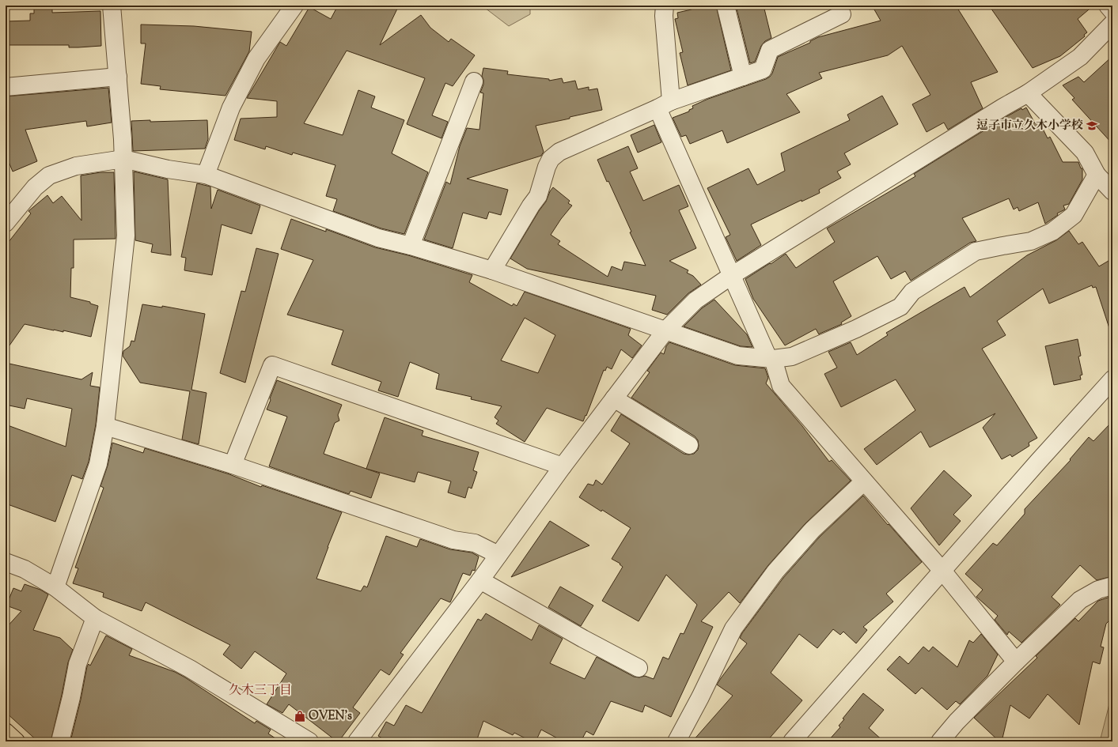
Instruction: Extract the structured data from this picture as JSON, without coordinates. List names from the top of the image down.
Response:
{
  "districts": ["久木三丁目"],
  "places": {
    "school or university": ["逗子市立久木小学校"],
    "shop": ["OVEN's"]
  }
}
